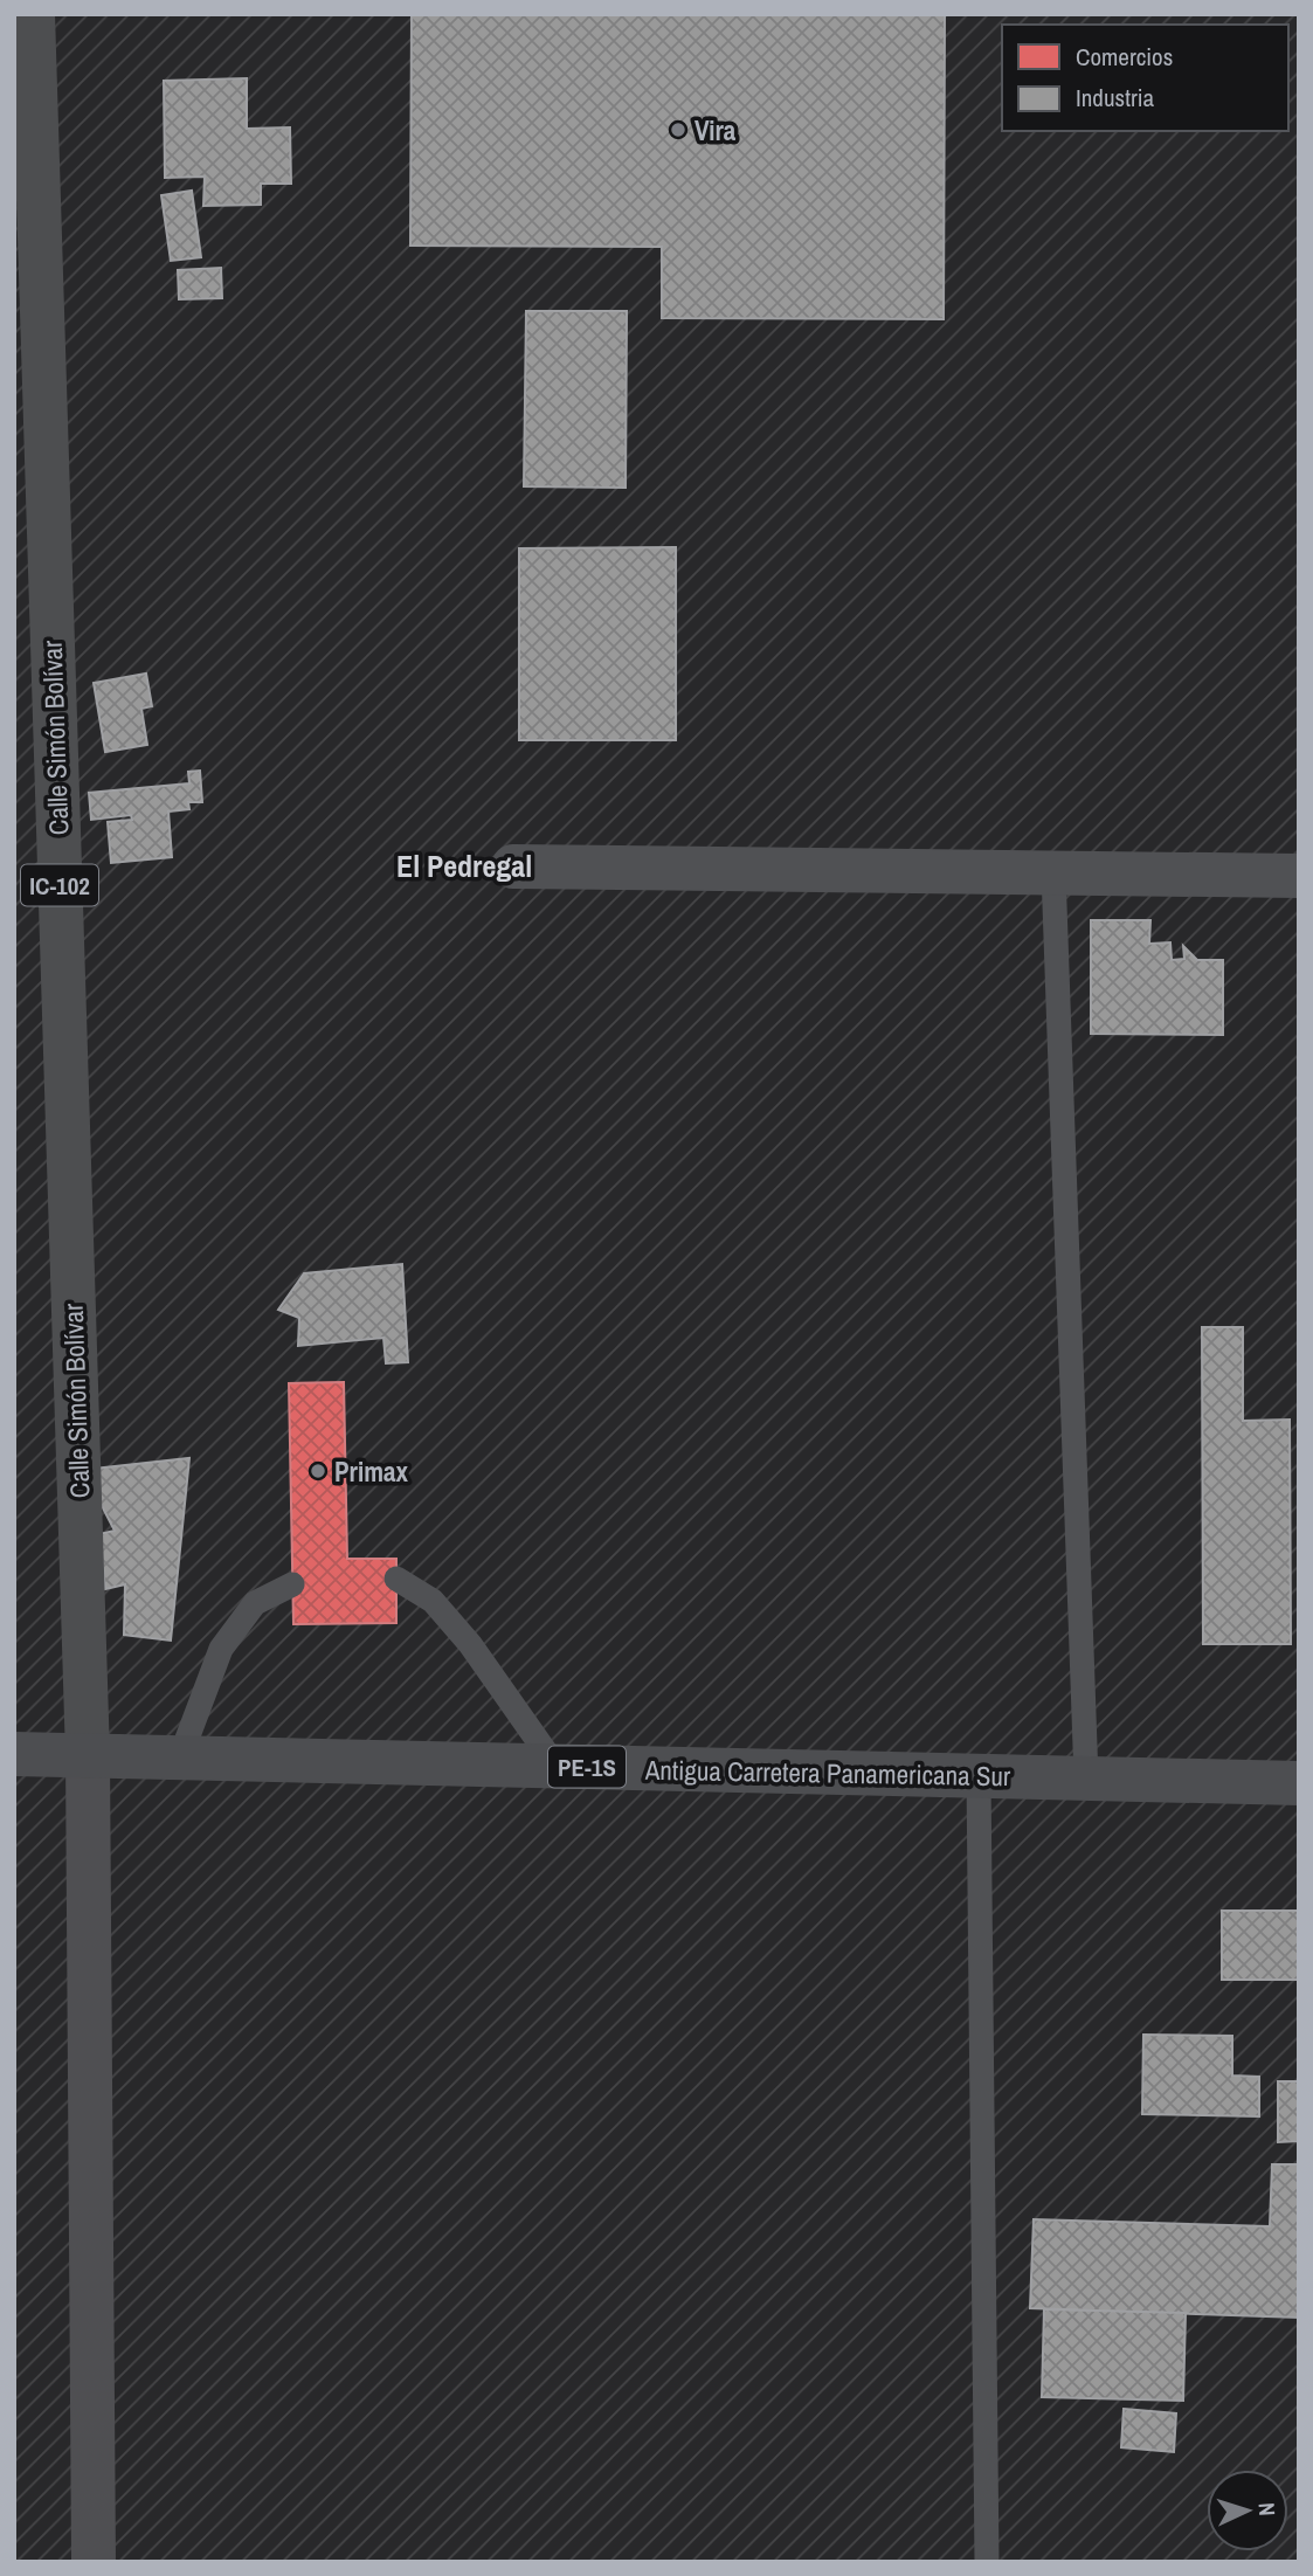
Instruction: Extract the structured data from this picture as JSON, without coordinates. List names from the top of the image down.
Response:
{
  "streets": {
    "highway": ["PE-1S", "Antigua Carretera Panamericana Sur"],
    "main road": ["Calle Simón Bolívar", "IC-102"]
  },
  "crossings": [
    ["Calle Simón Bolívar", "Antigua Carretera Panamericana Sur"]
  ],
  "districts": ["El Pedregal"],
  "places": ["Vira", "Primax"],
  "legend": ["Comercios", "Industria"],
  "north": "right"
}
